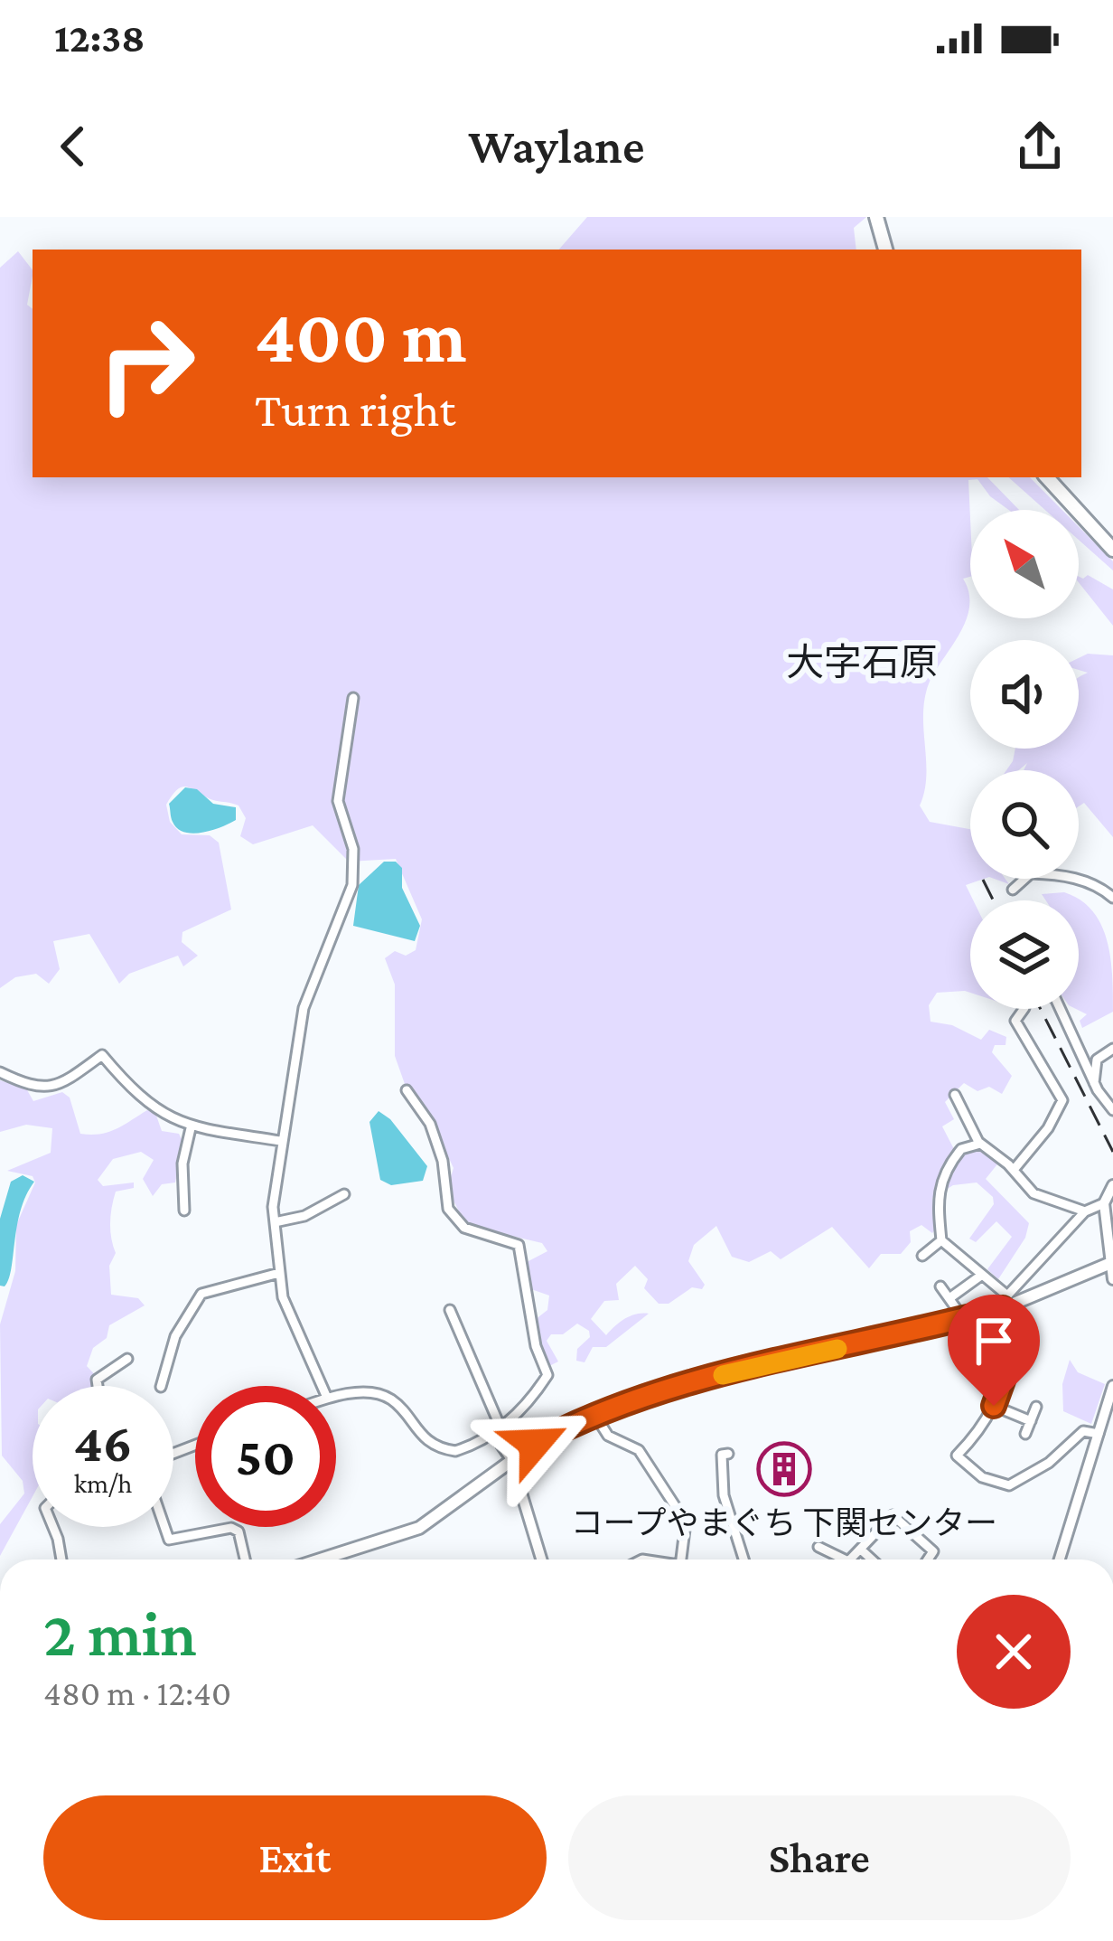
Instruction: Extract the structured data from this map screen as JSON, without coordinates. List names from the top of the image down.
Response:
{
  "districts": ["大字石原"],
  "places": {
    "building": ["コープやまぐち 下関センター"]
  },
  "north": "top left",
  "page": {
    "status": "12:38",
    "header": "Waylane",
    "turn": ["400 m", "Turn right"],
    "speed": "46 km/h",
    "limit": "50",
    "heading": ["2 min", "480 m · 12:40"],
    "buttons": ["Exit", "Share"]
  }
}
